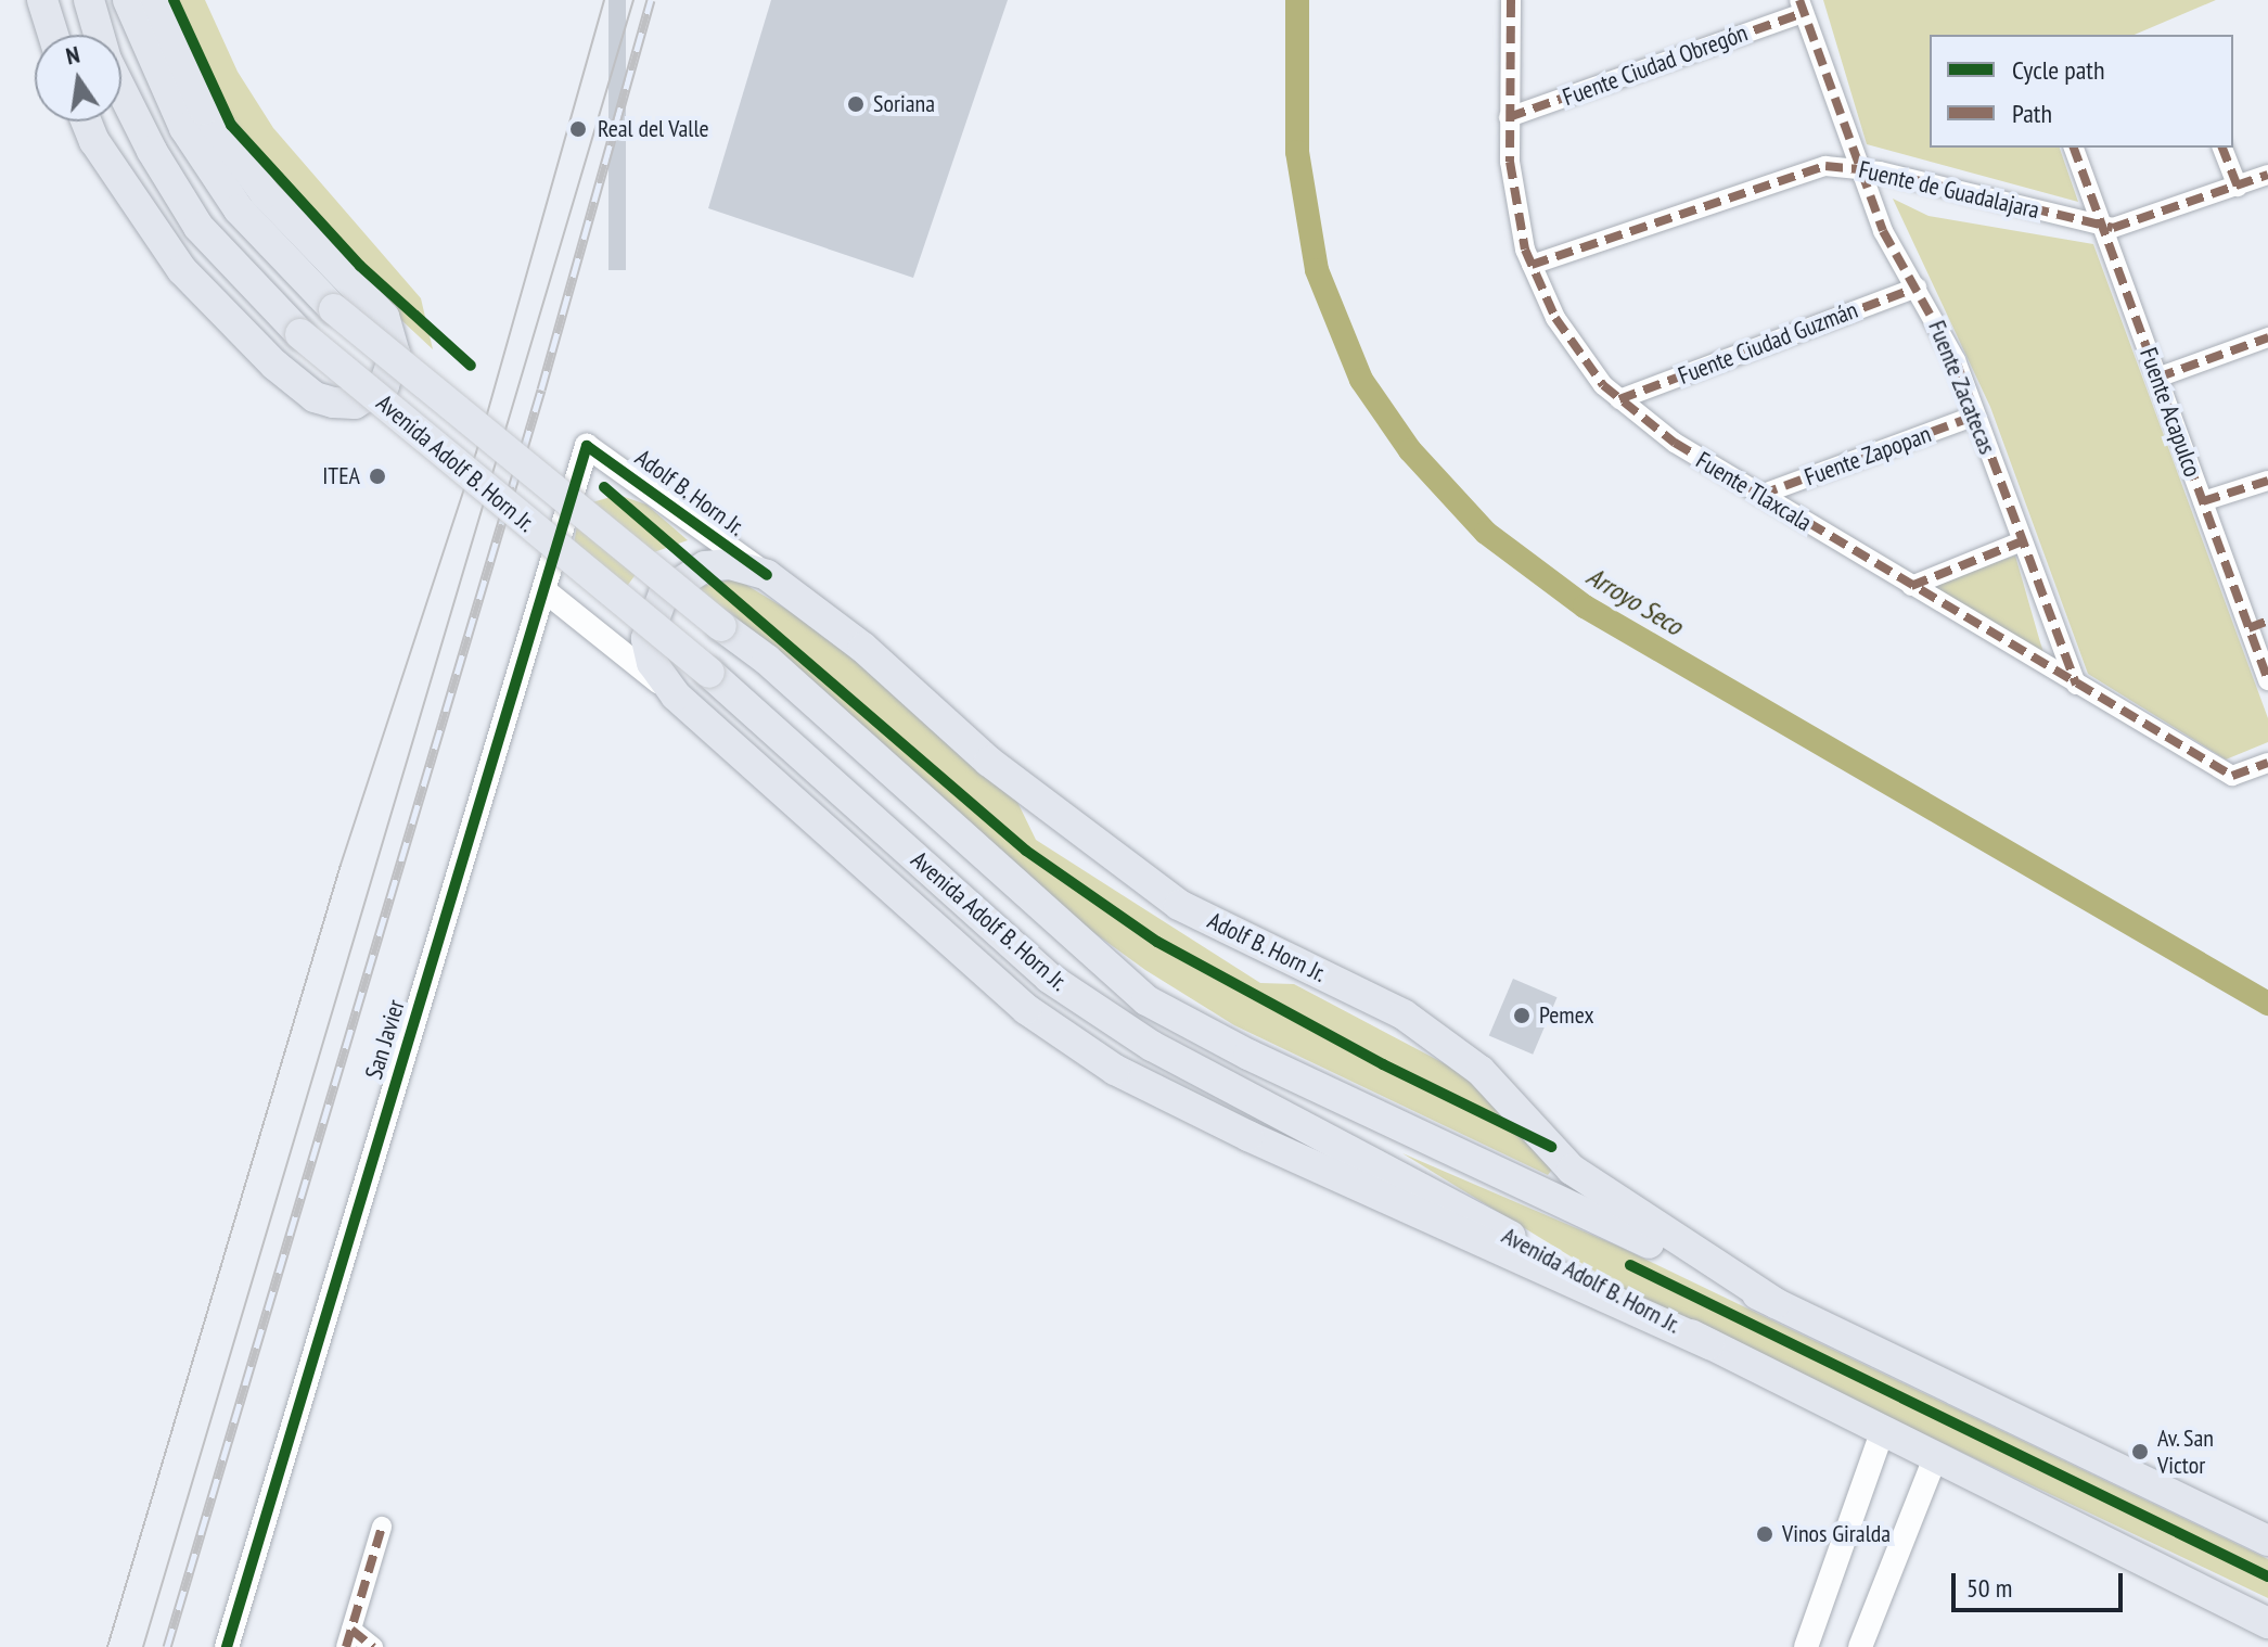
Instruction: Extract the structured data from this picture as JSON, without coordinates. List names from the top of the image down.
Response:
{
  "streets": {
    "main road": ["Avenida Adolf B. Horn Jr.", "Adolf B. Horn Jr."],
    "street": [
      "Fuente Ciudad Obregón",
      "Fuente de Guadalajara",
      "Fuente Ciudad Guzmán",
      "Fuente Zacatecas",
      "Fuente Acapulco",
      "Fuente Zapopan",
      "Fuente Tlaxcala",
      "San Javier"
    ]
  },
  "crossings": [
    ["Fuente Ciudad Obregón", "Fuente Zacatecas"],
    ["Fuente Ciudad Obregón", "Fuente Tlaxcala"],
    ["Fuente de Guadalajara", "Fuente Zacatecas"],
    ["Fuente de Guadalajara", "Fuente Acapulco"],
    ["Fuente de Guadalajara", "Fuente Tlaxcala"],
    ["Fuente Ciudad Guzmán", "Fuente Zacatecas"],
    ["Fuente Ciudad Guzmán", "Fuente Tlaxcala"],
    ["Fuente Zacatecas", "Fuente Zapopan"],
    ["Fuente Zacatecas", "Fuente Tlaxcala"],
    ["Fuente Zapopan", "Fuente Tlaxcala"],
    ["Avenida Adolf B. Horn Jr.", "Adolf B. Horn Jr."],
    ["Adolf B. Horn Jr.", "San Javier"]
  ],
  "water": ["Arroyo Seco"],
  "places": [
    "Soriana",
    "Real del Valle",
    "ITEA",
    "Pemex",
    "Av. San Victor",
    "Vinos Giralda"
  ],
  "legend": ["Cycle path", "Path"],
  "scale_bar": "50 m",
  "north": "top"
}
